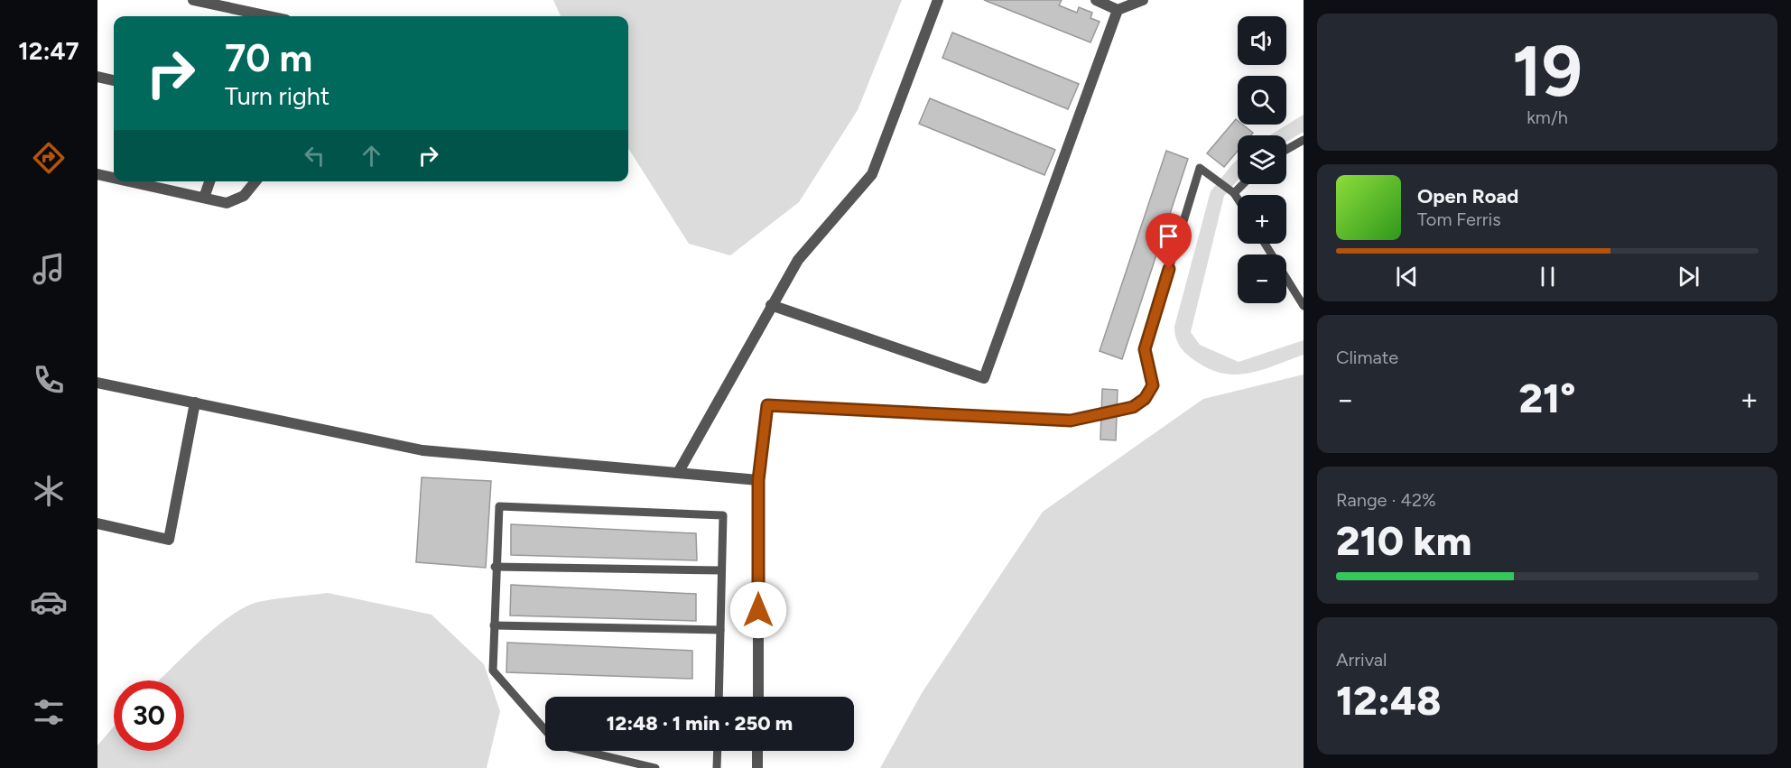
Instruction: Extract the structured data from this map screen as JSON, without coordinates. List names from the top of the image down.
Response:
{
  "page": {
    "tabs": "12:47",
    "tile": [
      ["19", "km/h"],
      "Climate",
      ["Range · 42%", "210 km"],
      ["Arrival", "12:48"]
    ],
    "map_buttons": ["+", "−"],
    "turn": ["70 m", "Turn right"],
    "song": ["Open Road", "Tom Ferris"],
    "heat": ["−", "21°", "+"],
    "limit": "30",
    "trip": "12:48 · 1 min · 250 m"
  }
}
